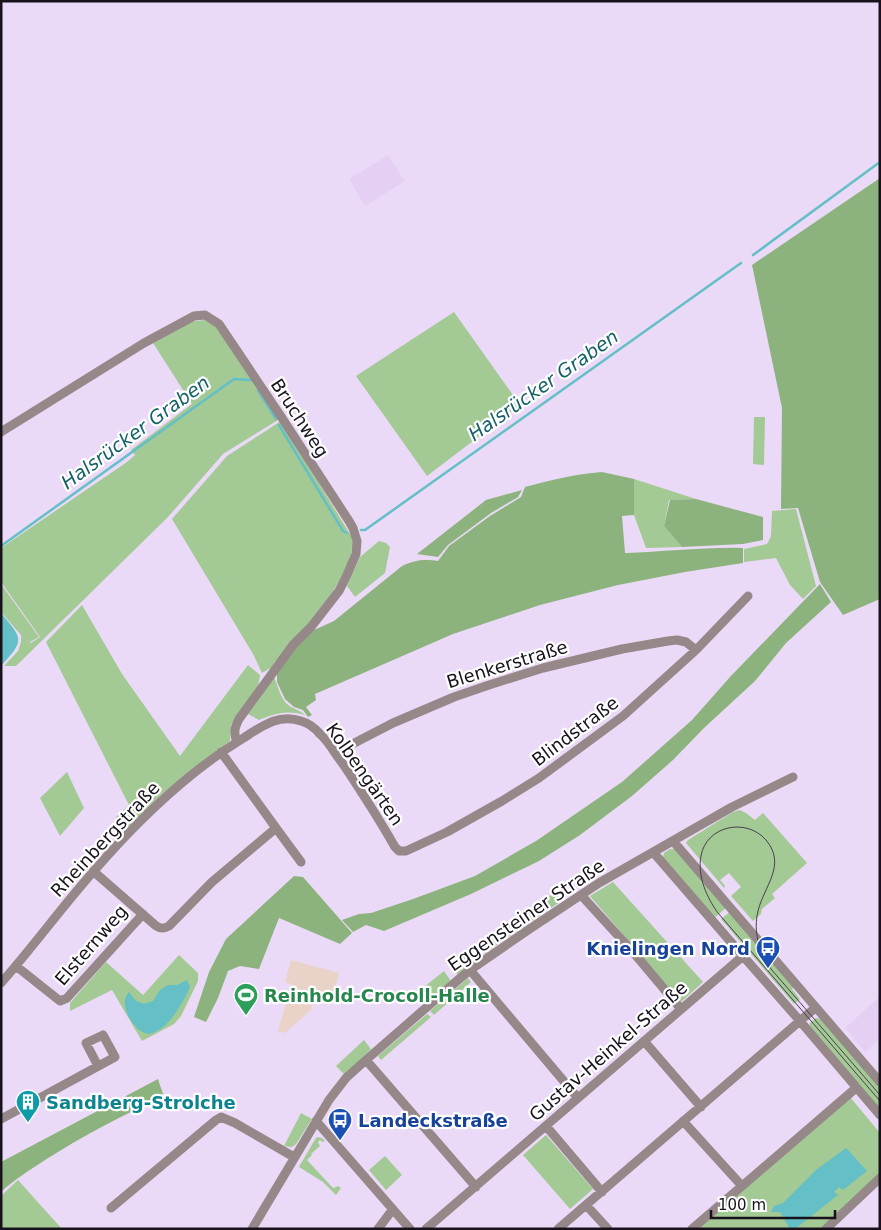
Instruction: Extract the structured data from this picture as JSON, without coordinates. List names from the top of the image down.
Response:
{
  "streets": {
    "street": [
      "Bruchweg",
      "Blenkerstraße",
      "Blindstraße",
      "Kolbengärten",
      "Rheinbergstraße",
      "Eggensteiner Straße",
      "Elsternweg",
      "Gustav-Heinkel-Straße"
    ]
  },
  "crossings": [
    ["Bruchweg", "Rheinbergstraße"],
    ["Blenkerstraße", "Blindstraße"],
    ["Blenkerstraße", "Kolbengärten"],
    ["Blindstraße", "Kolbengärten"],
    ["Kolbengärten", "Rheinbergstraße"],
    ["Rheinbergstraße", "Elsternweg"]
  ],
  "water": ["Halsrücker Graben"],
  "places": {
    "bus stop": ["Knielingen Nord", "Landeckstraße"],
    "sports": ["Reinhold-Crocoll-Halle"],
    "building": ["Sandberg-Strolche"]
  },
  "scale_bar": "100 m"
}
